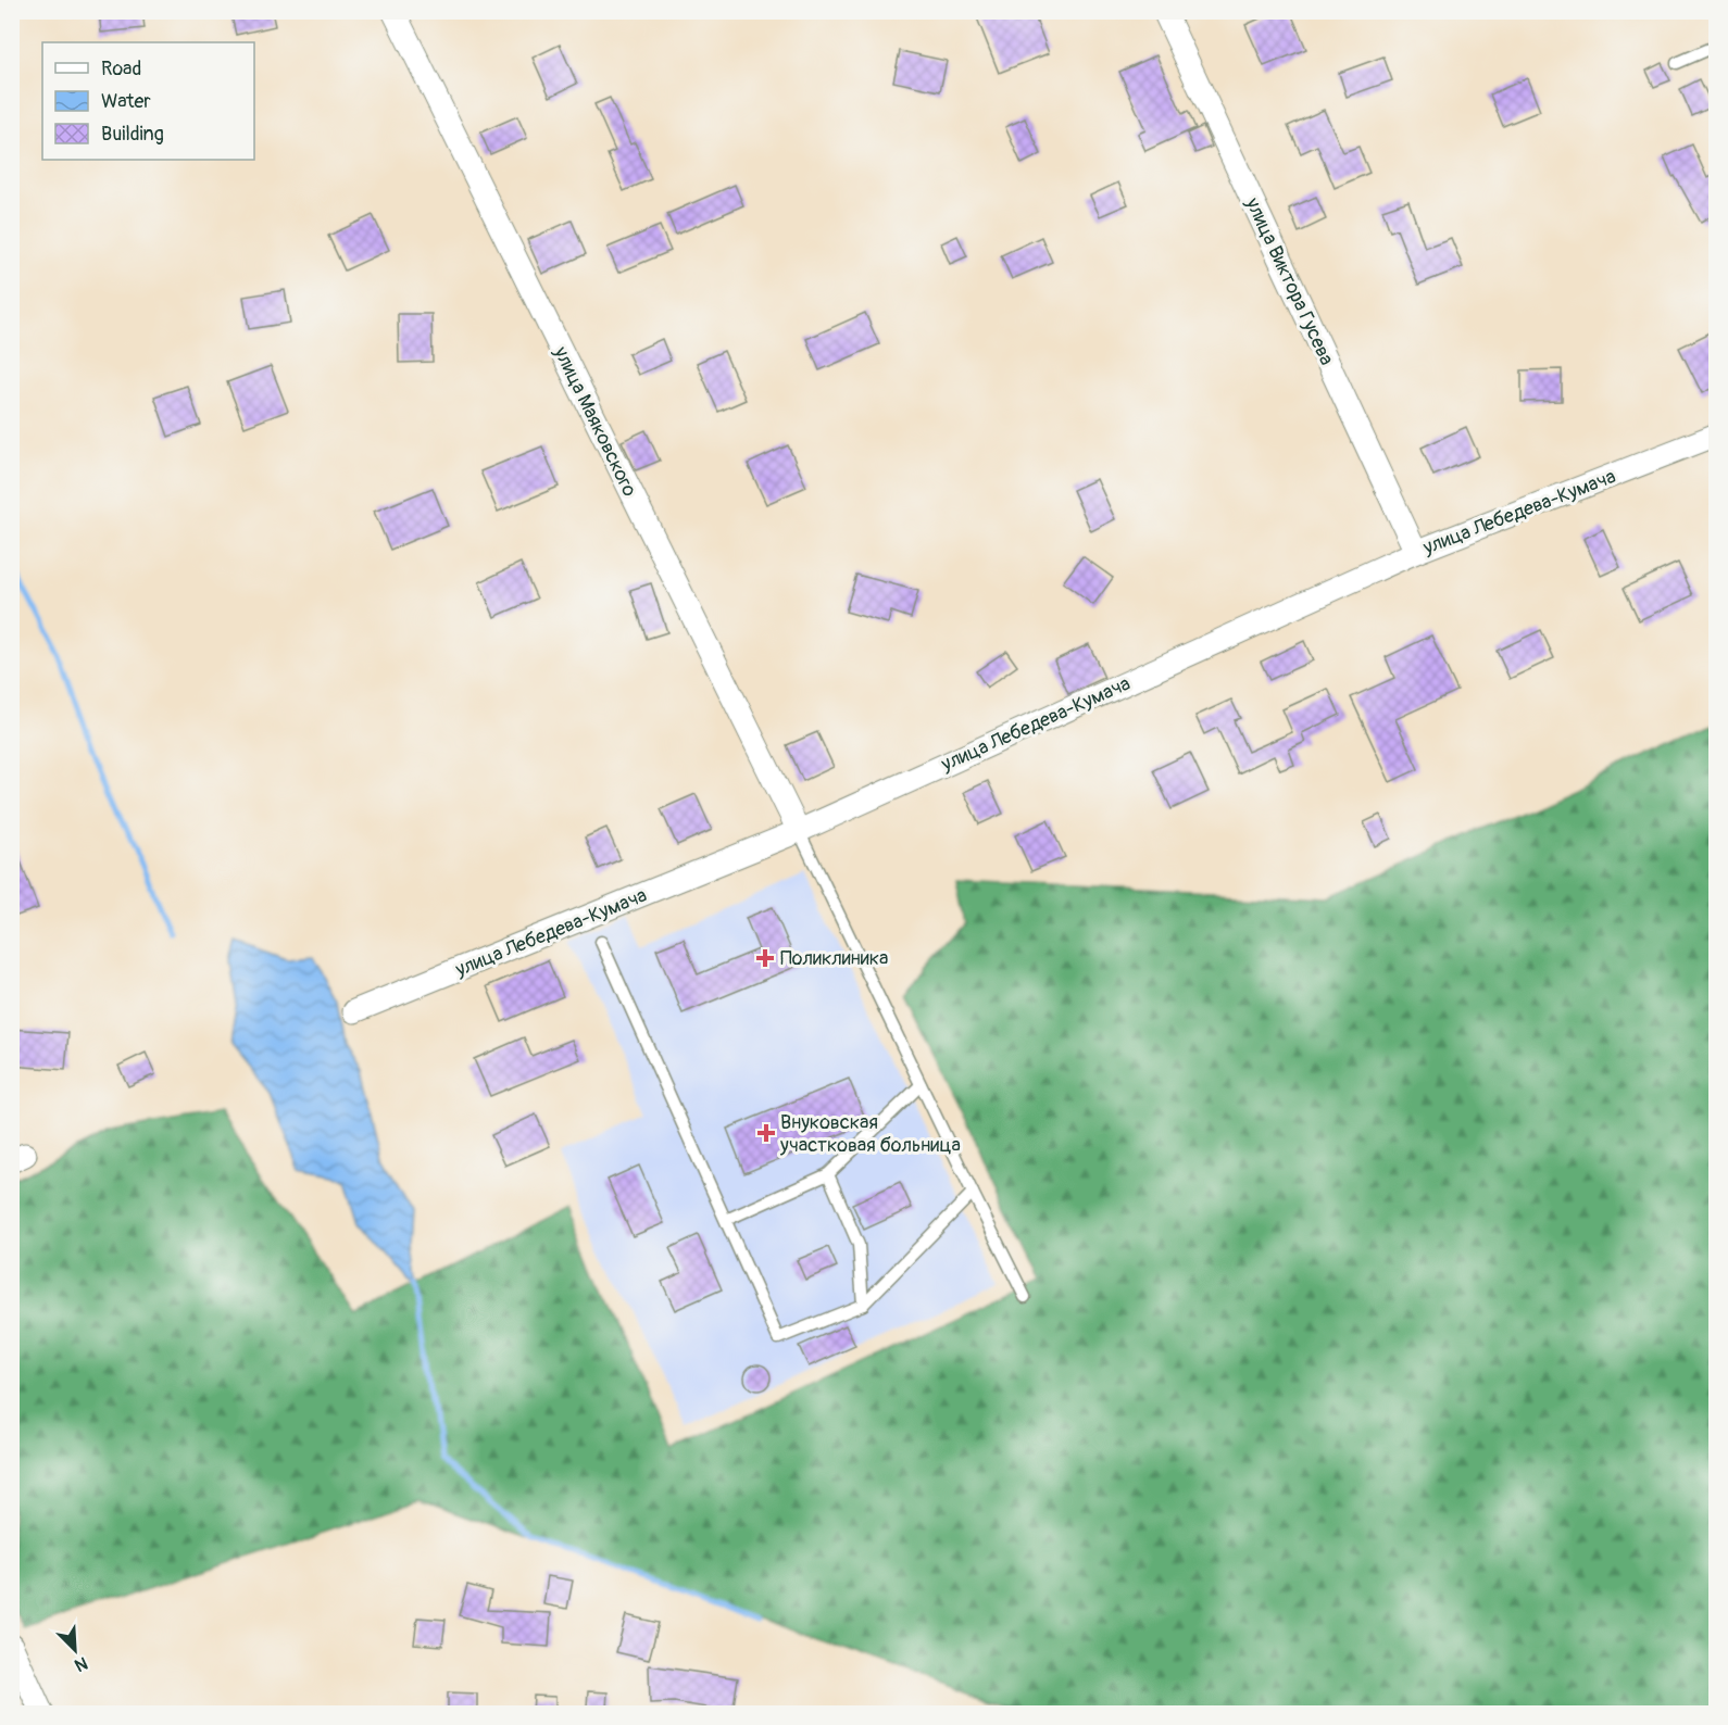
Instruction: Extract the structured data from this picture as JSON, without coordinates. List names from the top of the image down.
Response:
{
  "streets": {
    "street": ["улица Виктора Гусева", "улица Маяковского", "улица Лебедева-Кумача"]
  },
  "crossings": [
    ["улица Виктора Гусева", "улица Лебедева-Кумача"],
    ["улица Маяковского", "улица Лебедева-Кумача"]
  ],
  "places": {
    "health": ["Поликлиника", "Внуковская участковая больница"]
  },
  "legend": ["Road", "Water", "Building"],
  "north": "bottom right"
}
